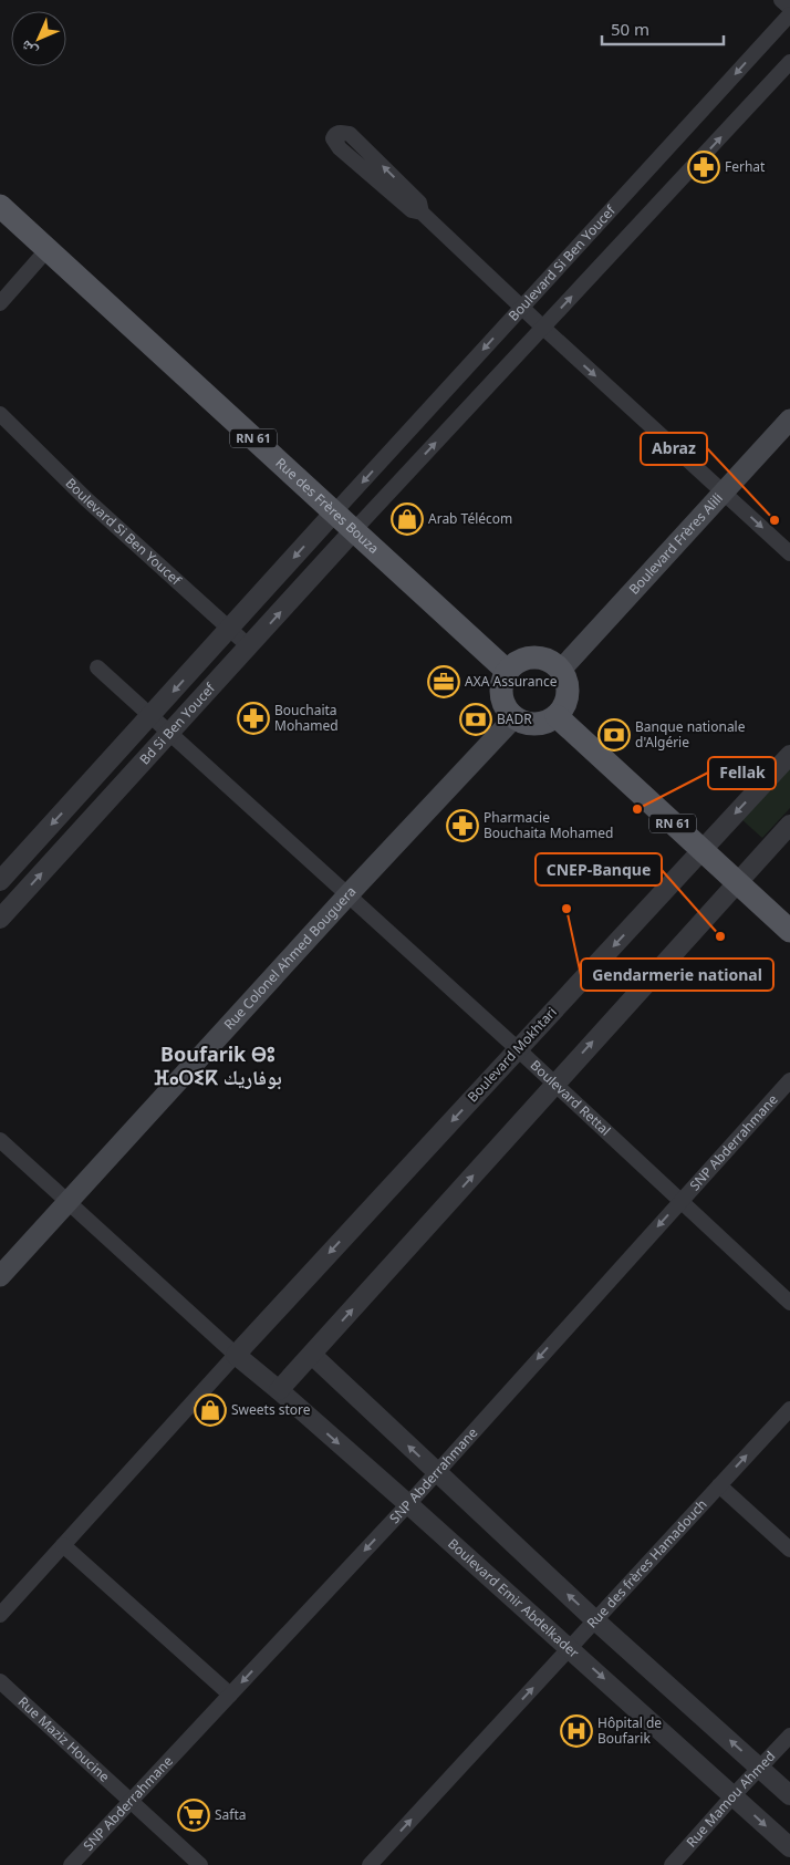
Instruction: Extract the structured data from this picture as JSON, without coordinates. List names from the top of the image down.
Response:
{
  "streets": {
    "main road": [
      "RN 61",
      "Rue des Frères Bouza",
      "Boulevard Frères Alili",
      "Rue Colonel Ahmed Bouguera"
    ],
    "street": [
      "Boulevard Si Ben Youcef",
      "Bd Si Ben Youcef",
      "Boulevard Mokhtari",
      "Boulevard Rettal",
      "SNP Abderrahmane",
      "Rue des frères Hamadouch",
      "Boulevard Emir Abdelkader",
      "Rue Maziz Houcine",
      "Rue Mamou Ahmed"
    ]
  },
  "crossings": [
    ["Boulevard Si Ben Youcef", "Rue des Frères Bouza"],
    ["Boulevard Si Ben Youcef", "Bd Si Ben Youcef"],
    ["RN 61", "Rue des Frères Bouza"],
    ["RN 61", "Boulevard Frères Alili"],
    ["RN 61", "Rue Colonel Ahmed Bouguera"],
    ["RN 61", "Boulevard Mokhtari"],
    ["Rue des Frères Bouza", "Boulevard Frères Alili"],
    ["Rue des Frères Bouza", "Bd Si Ben Youcef"],
    ["Rue des Frères Bouza", "Rue Colonel Ahmed Bouguera"],
    ["Boulevard Frères Alili", "Rue Colonel Ahmed Bouguera"],
    ["Bd Si Ben Youcef", "Boulevard Rettal"],
    ["Rue Colonel Ahmed Bouguera", "Boulevard Rettal"],
    ["Boulevard Mokhtari", "Boulevard Rettal"],
    ["Boulevard Mokhtari", "Boulevard Emir Abdelkader"],
    ["Boulevard Rettal", "SNP Abderrahmane"],
    ["SNP Abderrahmane", "Boulevard Emir Abdelkader"],
    ["SNP Abderrahmane", "Rue Maziz Houcine"],
    ["Rue des frères Hamadouch", "Boulevard Emir Abdelkader"],
    ["Boulevard Emir Abdelkader", "Rue Mamou Ahmed"]
  ],
  "one_way": ["SNP Abderrahmane", "Rue des frères Hamadouch"],
  "districts": ["Boufarik ⴱⵓ ⴼⴰⵔⵉⴽ بوفاريك"],
  "places": {
    "pharmacy": ["Ferhat", "Bouchaita Mohamed", "Pharmacie Bouchaita Mohamed"],
    "shop": ["Arab Télécom", "Sweets store"],
    "other": [
      "Abraz",
      "Fellak",
      "Gendarmerie national",
      "CNEP-Banque"
    ],
    "office": ["AXA Assurance"],
    "bank": ["BADR", "Banque nationale d'Algérie"],
    "hospital": ["Hôpital de Boufarik"],
    "supermarket": ["Safta"]
  },
  "scale_bar": "50 m",
  "north": "bottom left"
}
